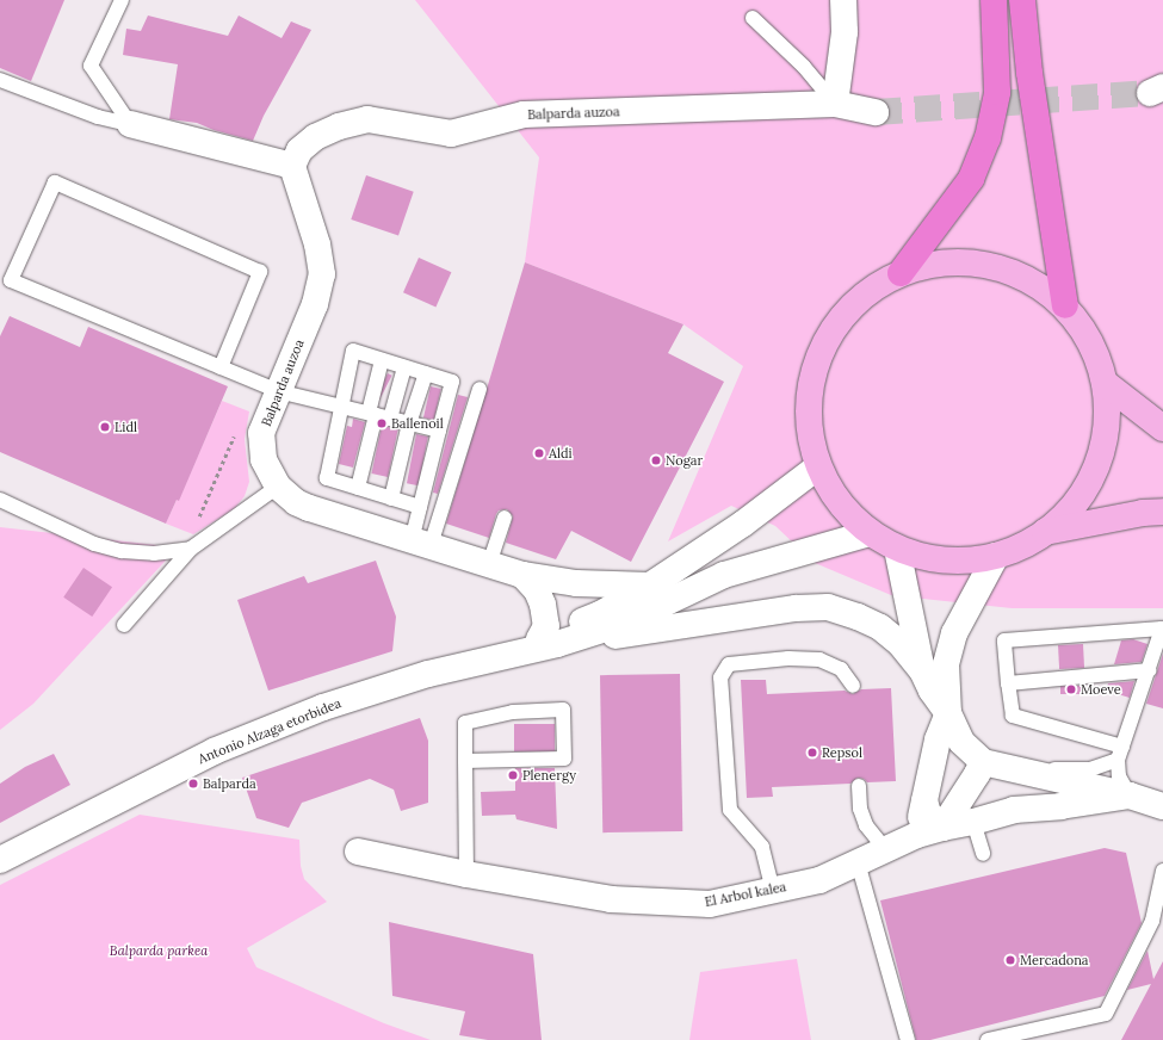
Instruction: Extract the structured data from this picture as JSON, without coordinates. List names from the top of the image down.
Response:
{
  "streets": {
    "street": ["Balparda auzoa", "Antonio Alzaga etorbidea", "El Arbol kalea"]
  },
  "parks": ["Balparda parkea"],
  "places": [
    "Ballenoil",
    "Lidl",
    "Aldi",
    "Nogar",
    "Moeve",
    "Repsol",
    "Plenergy",
    "Balparda",
    "Mercadona"
  ]
}
